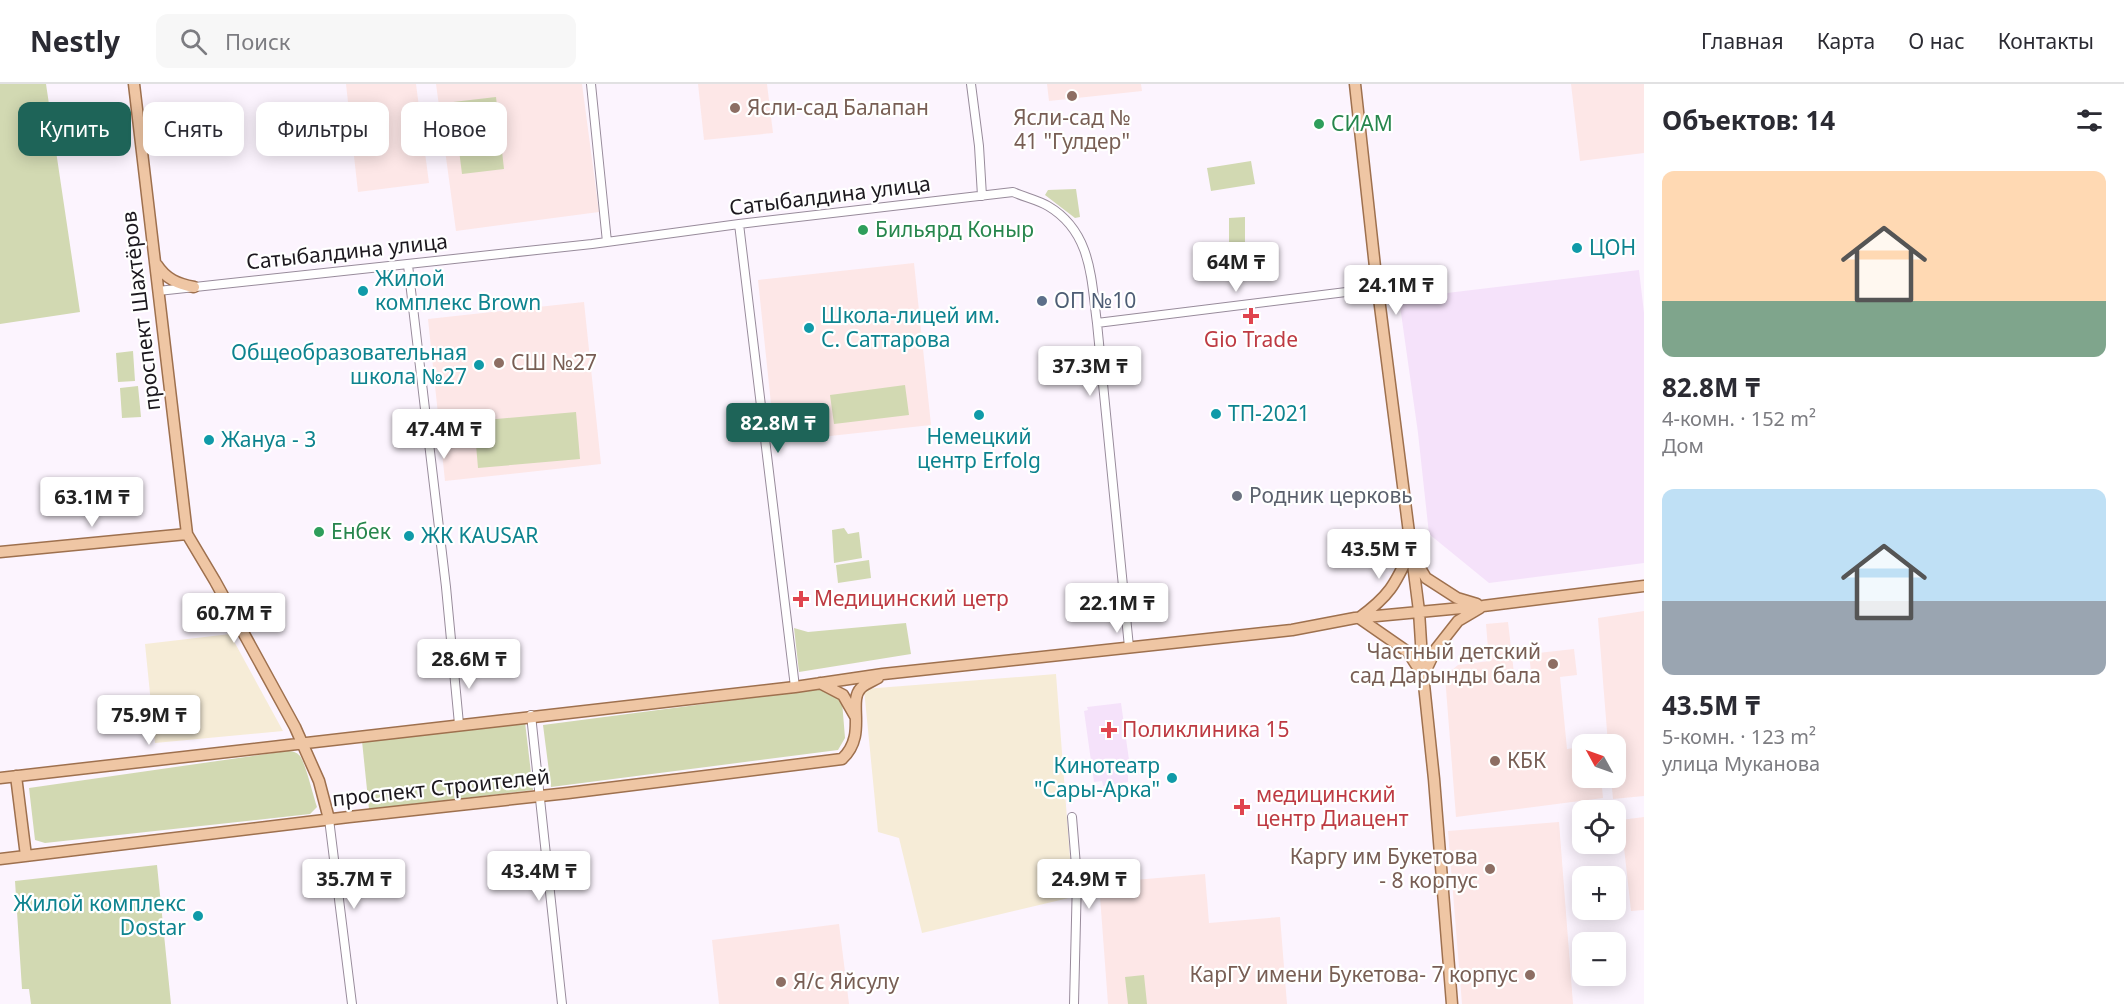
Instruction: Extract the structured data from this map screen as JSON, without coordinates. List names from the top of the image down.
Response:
{
  "streets": {
    "main road": ["проспект Шахтёров", "проспект Строителей"],
    "street": ["Сатыбалдина улица"]
  },
  "crossings": [
    ["Сатыбалдина улица", "проспект Шахтёров"],
    ["Сатыбалдина улица", "проспект Строителей"],
    ["проспект Шахтёров", "проспект Строителей"]
  ],
  "places": {
    "other": [
      "Ясли-сад № 41 \"Гулдер\"",
      "Ясли-сад Балапан",
      "СИАМ",
      "Бильярд Коныр",
      "ЦОН",
      "Жилой комплекс Brown",
      "ОП №10",
      "Школа-лицей им. С. Саттарова",
      "СШ №27",
      "Общеобразовательная школа №27",
      "ТП-2021",
      "Немецкий центр Erfolg",
      "Жануа - 3",
      "Родник церковь",
      "Енбек",
      "ЖК KAUSAR",
      "Частный детский сад Дарынды бала",
      "КБК",
      "Кинотеатр \"Сары-Арка\"",
      "Каргу им Букетова - 8 корпус",
      "Жилой комплекс Dostar",
      "КарГУ имени Букетова- 7 корпус",
      "Я/c Яйсулу"
    ],
    "health": [
      "Gio Trade",
      "Медицинский цетр",
      "Поликлиника 15",
      "медицинский центр Диацент"
    ]
  },
  "north": "top left",
  "page": {
    "header": "Nestly",
    "search": "Поиск",
    "nav": [
      "Главная",
      "Карта",
      "О нас",
      "Контакты"
    ],
    "heading": "Объектов: 14",
    "chip": [
      "Купить",
      "Снять",
      "Фильтры",
      "Новое"
    ],
    "list": [
      {
        "name": "82.8M ₸",
        "note": "4-комн. · 152 m² · Дом"
      },
      {
        "name": "43.5M ₸",
        "note": "5-комн. · 123 m² · улица Муканова"
      }
    ],
    "price": [
      "64M ₸",
      "24.1M ₸",
      "37.3M ₸",
      "82.8M ₸",
      "47.4M ₸",
      "63.1M ₸",
      "43.5M ₸",
      "22.1M ₸",
      "60.7M ₸",
      "28.6M ₸",
      "75.9M ₸",
      "43.4M ₸",
      "35.7M ₸",
      "24.9M ₸"
    ],
    "map_buttons": ["+", "−"]
  }
}
